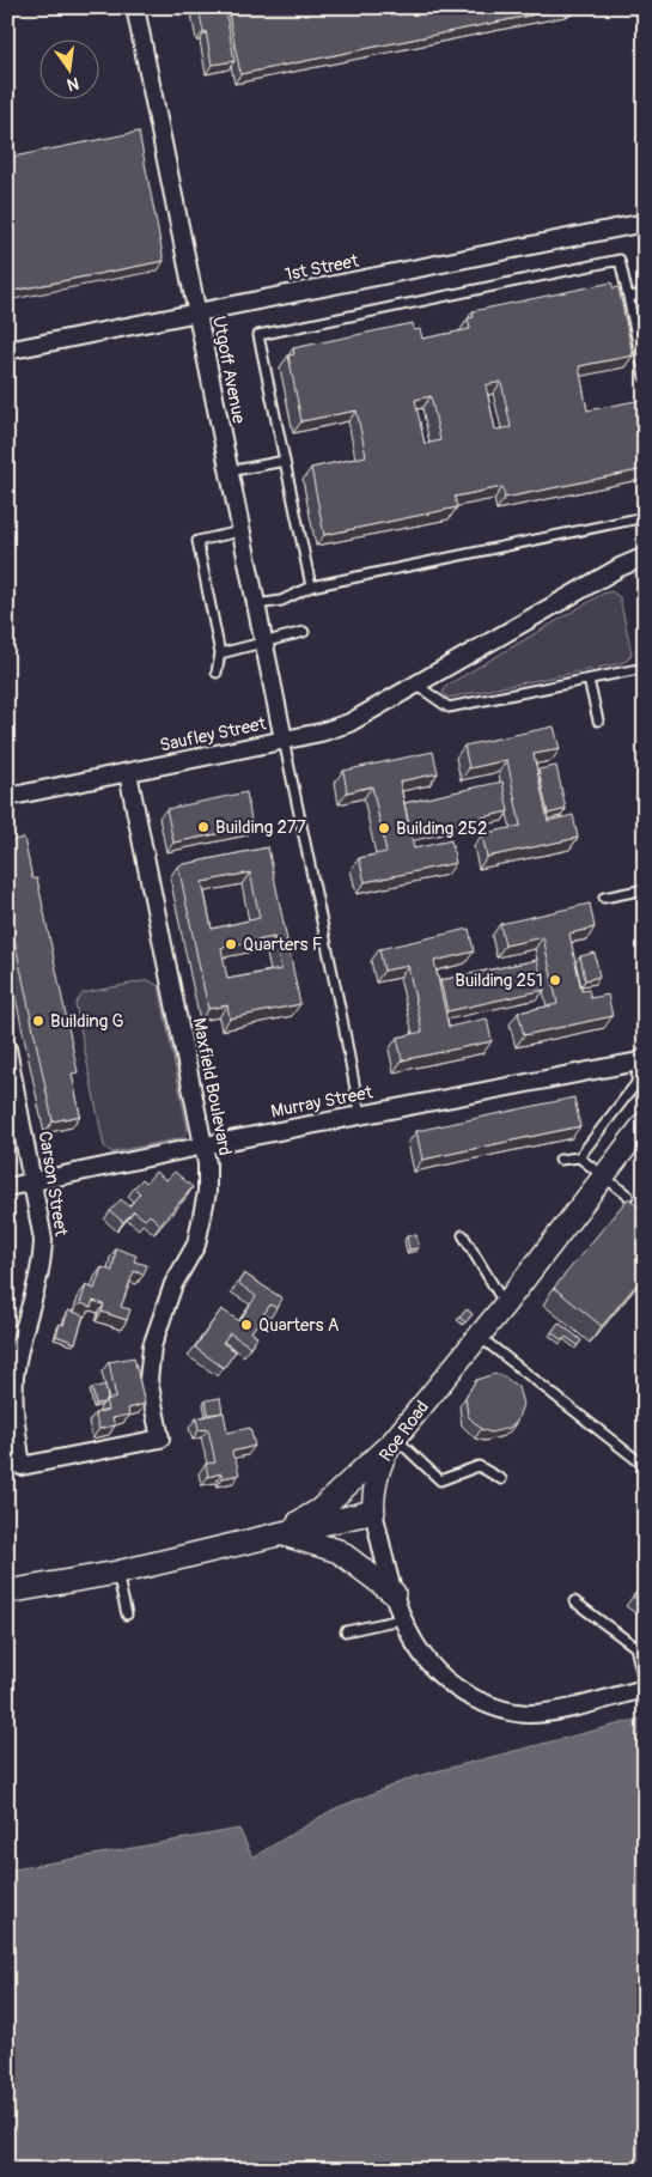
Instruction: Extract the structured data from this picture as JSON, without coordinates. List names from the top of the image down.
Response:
{
  "streets": {
    "street": [
      "1st Street",
      "Utgoff Avenue",
      "Saufley Street",
      "Maxfield Boulevard",
      "Murray Street",
      "Carson Street",
      "Roe Road"
    ]
  },
  "crossings": [
    ["1st Street", "Utgoff Avenue"],
    ["Utgoff Avenue", "Saufley Street"],
    ["Saufley Street", "Maxfield Boulevard"],
    ["Maxfield Boulevard", "Murray Street"],
    ["Maxfield Boulevard", "Carson Street"],
    ["Murray Street", "Carson Street"]
  ],
  "places": [
    "Building 277",
    "Building 252",
    "Quarters F",
    "Building 251",
    "Building G",
    "Quarters A"
  ],
  "north": "bottom"
}
